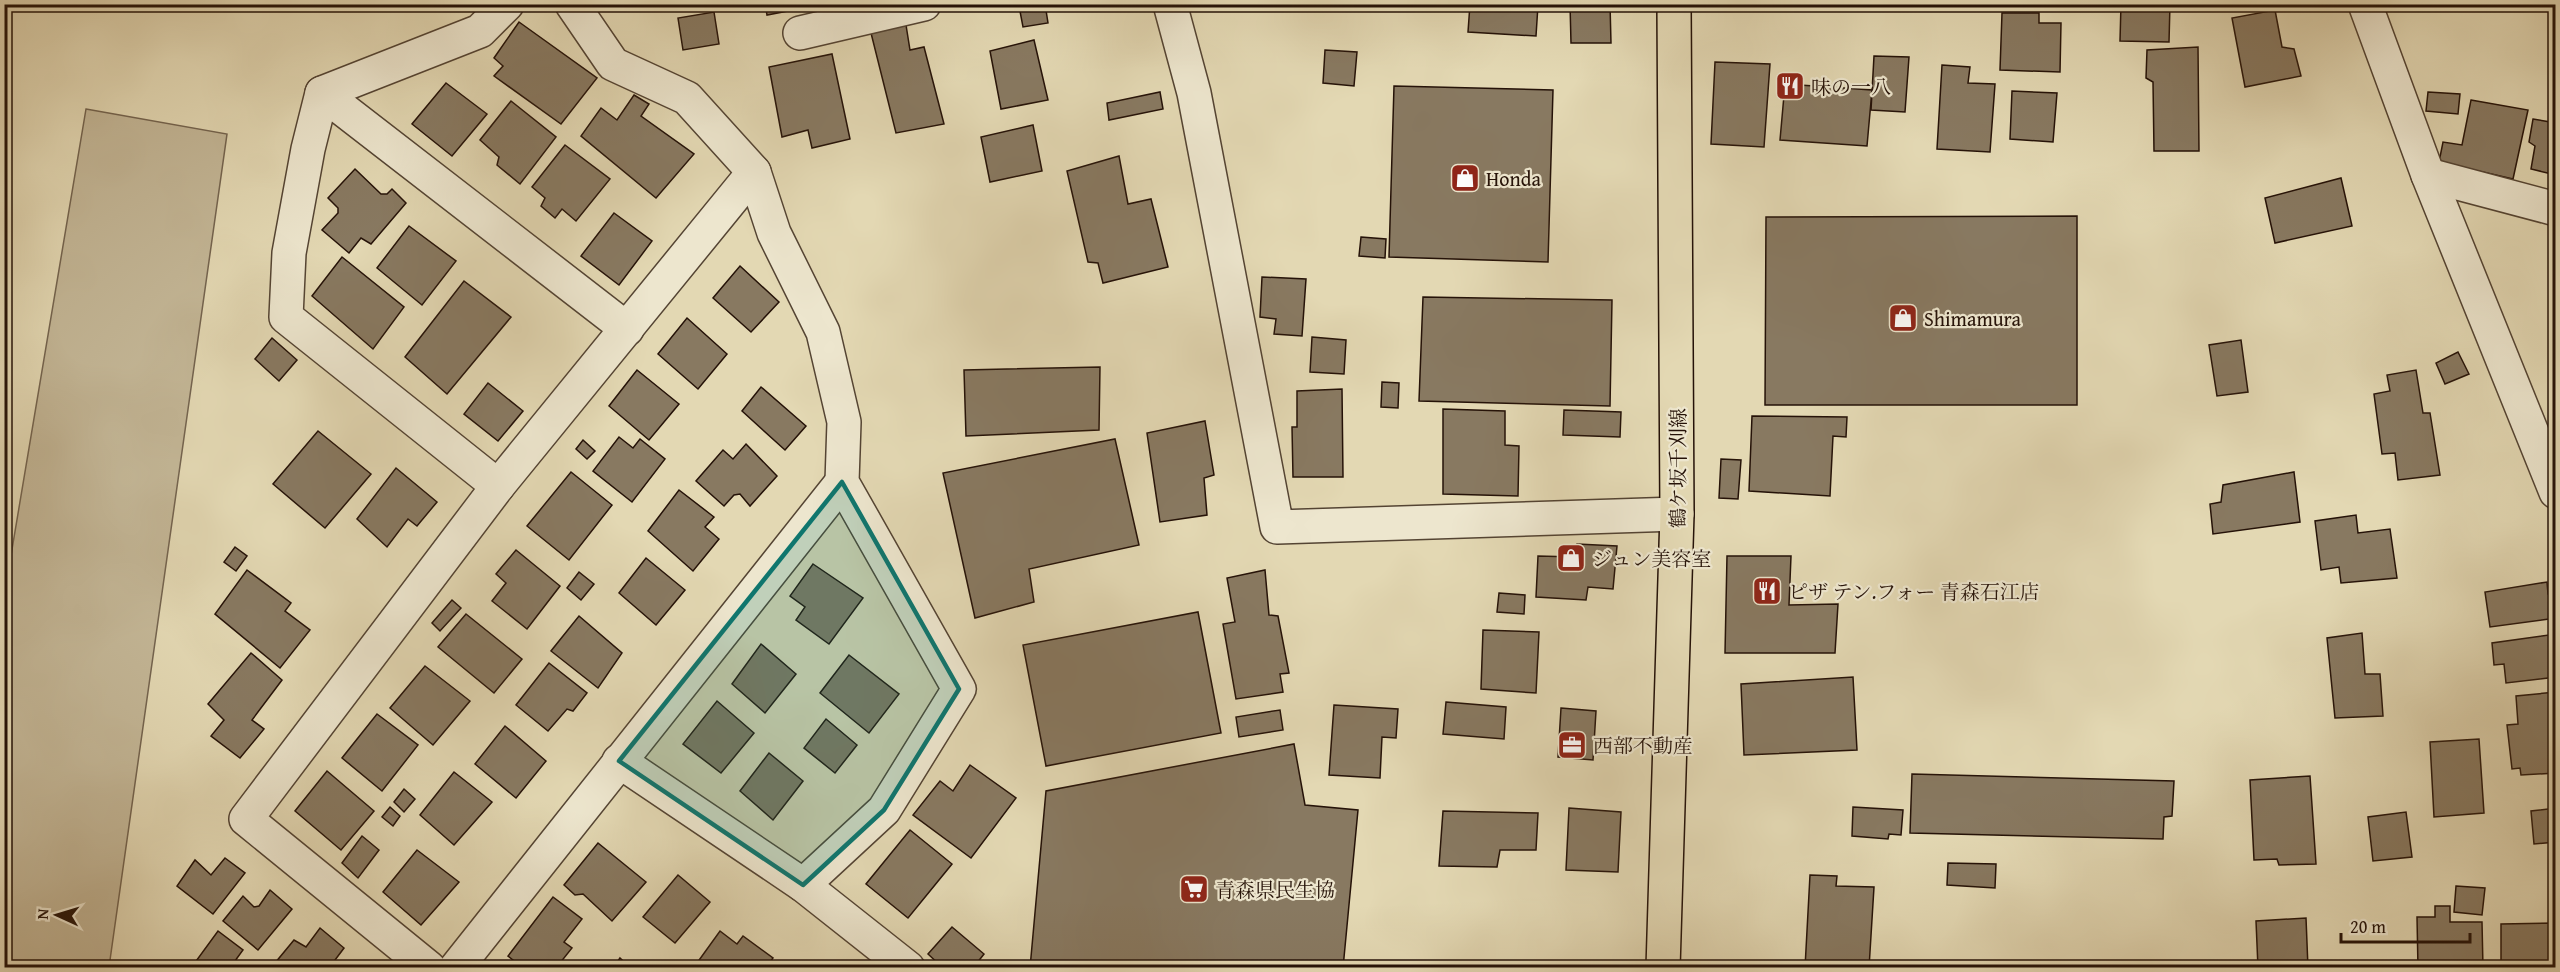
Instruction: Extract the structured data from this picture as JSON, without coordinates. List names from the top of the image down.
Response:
{
  "streets": {
    "main road": ["鶴ケ坂千刈線"]
  },
  "places": {
    "restaurant": ["味の一八", "ピザ テン.フォー 青森石江店"],
    "shop": ["Honda", "Shimamura", "ジュン美容室"],
    "office": ["西部不動産"],
    "supermarket": ["青森県民生協"]
  },
  "scale_bar": "20 m",
  "north": "left"
}
